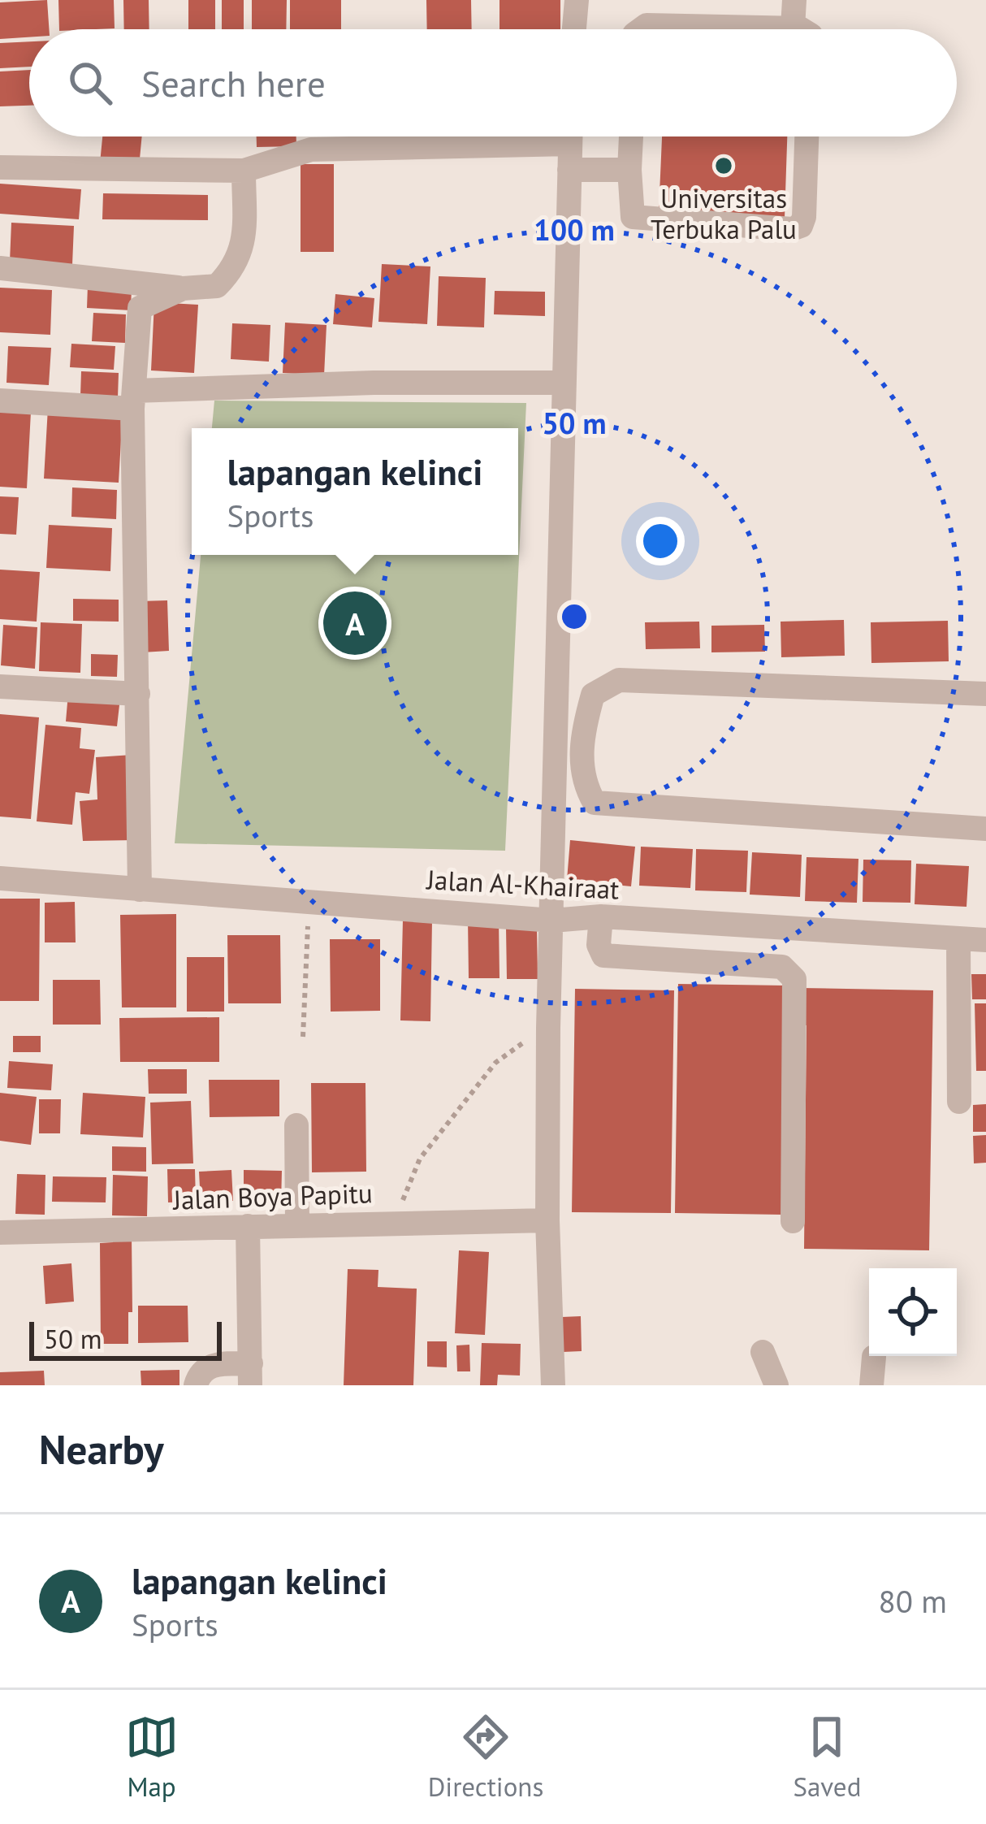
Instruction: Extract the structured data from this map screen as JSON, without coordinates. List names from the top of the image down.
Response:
{
  "streets": {
    "street": ["Jalan Al-Khairaat", "Jalan Boya Papitu"]
  },
  "places": ["Universitas Terbuka Palu"],
  "scale_bar": "50 m",
  "page": {
    "search": "Search here",
    "popup": ["lapangan kelinci", "Sports"],
    "pins": "A",
    "scale": "50 m",
    "heading": "Nearby",
    "list": [
      {
        "mark": "A",
        "name": "lapangan kelinci",
        "note": "Sports",
        "value": "80 m"
      }
    ],
    "nav": ["Map", "Directions", "Saved"]
  },
  "rings": ["100 m", "50 m"]
}
